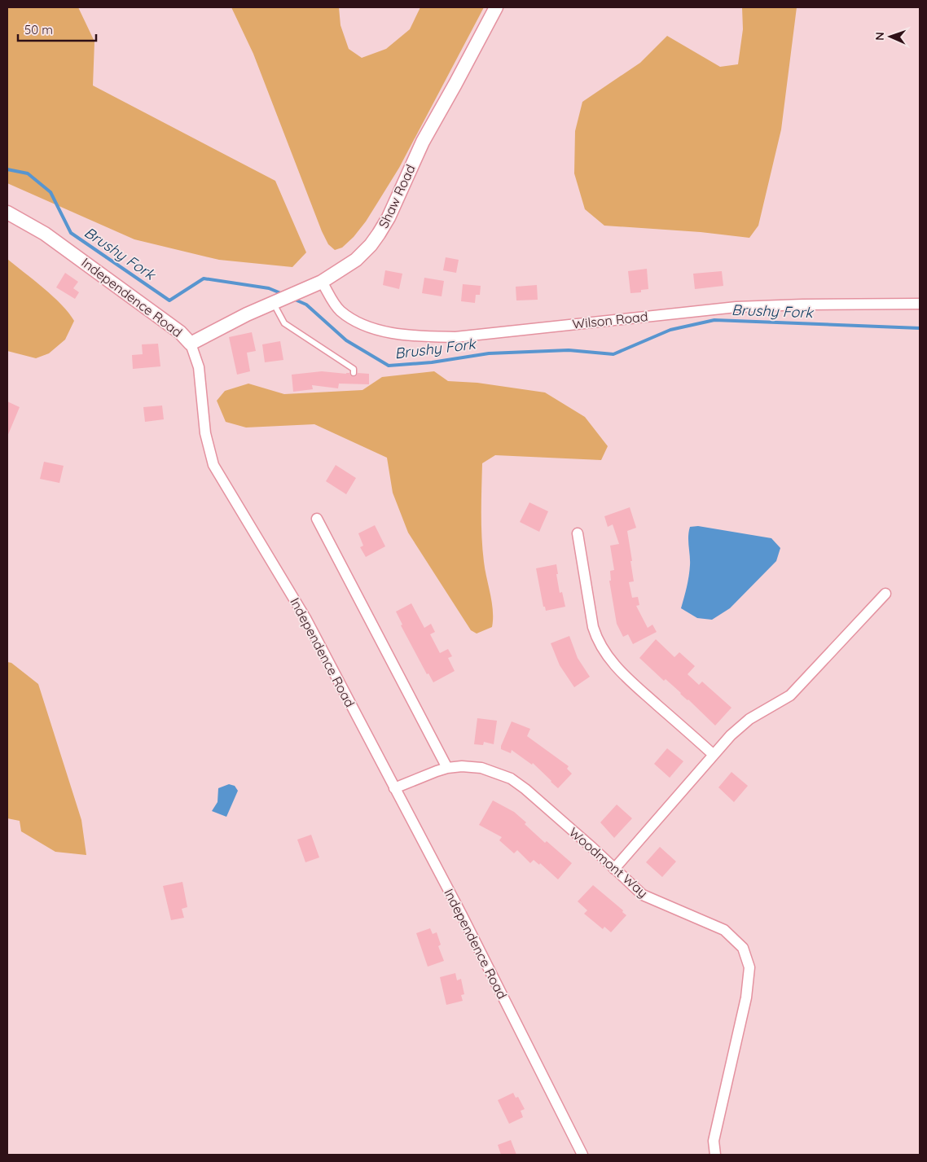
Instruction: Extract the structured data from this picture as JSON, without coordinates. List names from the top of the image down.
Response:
{
  "streets": {
    "main road": ["Shaw Road", "Independence Road"],
    "street": ["Wilson Road", "Woodmont Way"]
  },
  "crossings": [
    ["Shaw Road", "Independence Road"],
    ["Shaw Road", "Wilson Road"],
    ["Independence Road", "Woodmont Way"]
  ],
  "water": ["Brushy Fork"],
  "scale_bar": "50 m",
  "north": "left"
}
